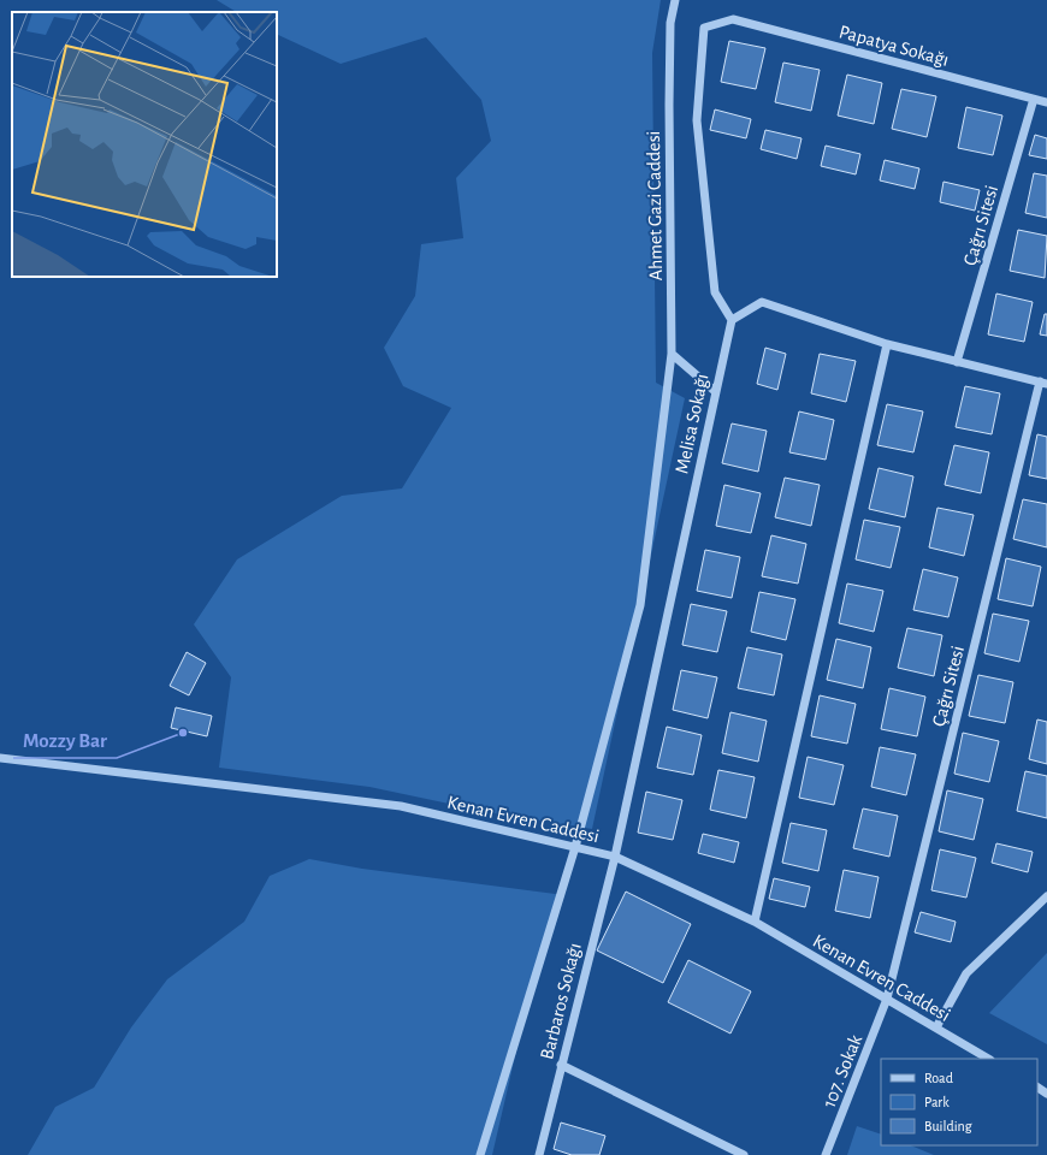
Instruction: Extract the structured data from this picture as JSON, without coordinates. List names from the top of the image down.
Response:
{
  "streets": {
    "street": [
      "Papatya Sokağı",
      "Ahmet Gazi Caddesi",
      "Çağrı Sitesi",
      "Melisa Sokağı",
      "Kenan Evren Caddesi",
      "Barbaros Sokağı",
      "107. Sokak"
    ]
  },
  "crossings": [
    ["Papatya Sokağı", "Çağrı Sitesi"],
    ["Papatya Sokağı", "Melisa Sokağı"],
    ["Ahmet Gazi Caddesi", "Kenan Evren Caddesi"],
    ["Çağrı Sitesi", "Melisa Sokağı"],
    ["Çağrı Sitesi", "Kenan Evren Caddesi"],
    ["Çağrı Sitesi", "107. Sokak"],
    ["Melisa Sokağı", "Kenan Evren Caddesi"],
    ["Melisa Sokağı", "Barbaros Sokağı"],
    ["Kenan Evren Caddesi", "Barbaros Sokağı"],
    ["Kenan Evren Caddesi", "107. Sokak"]
  ],
  "places": ["Mozzy Bar"],
  "legend": ["Road", "Park", "Building"]
}
